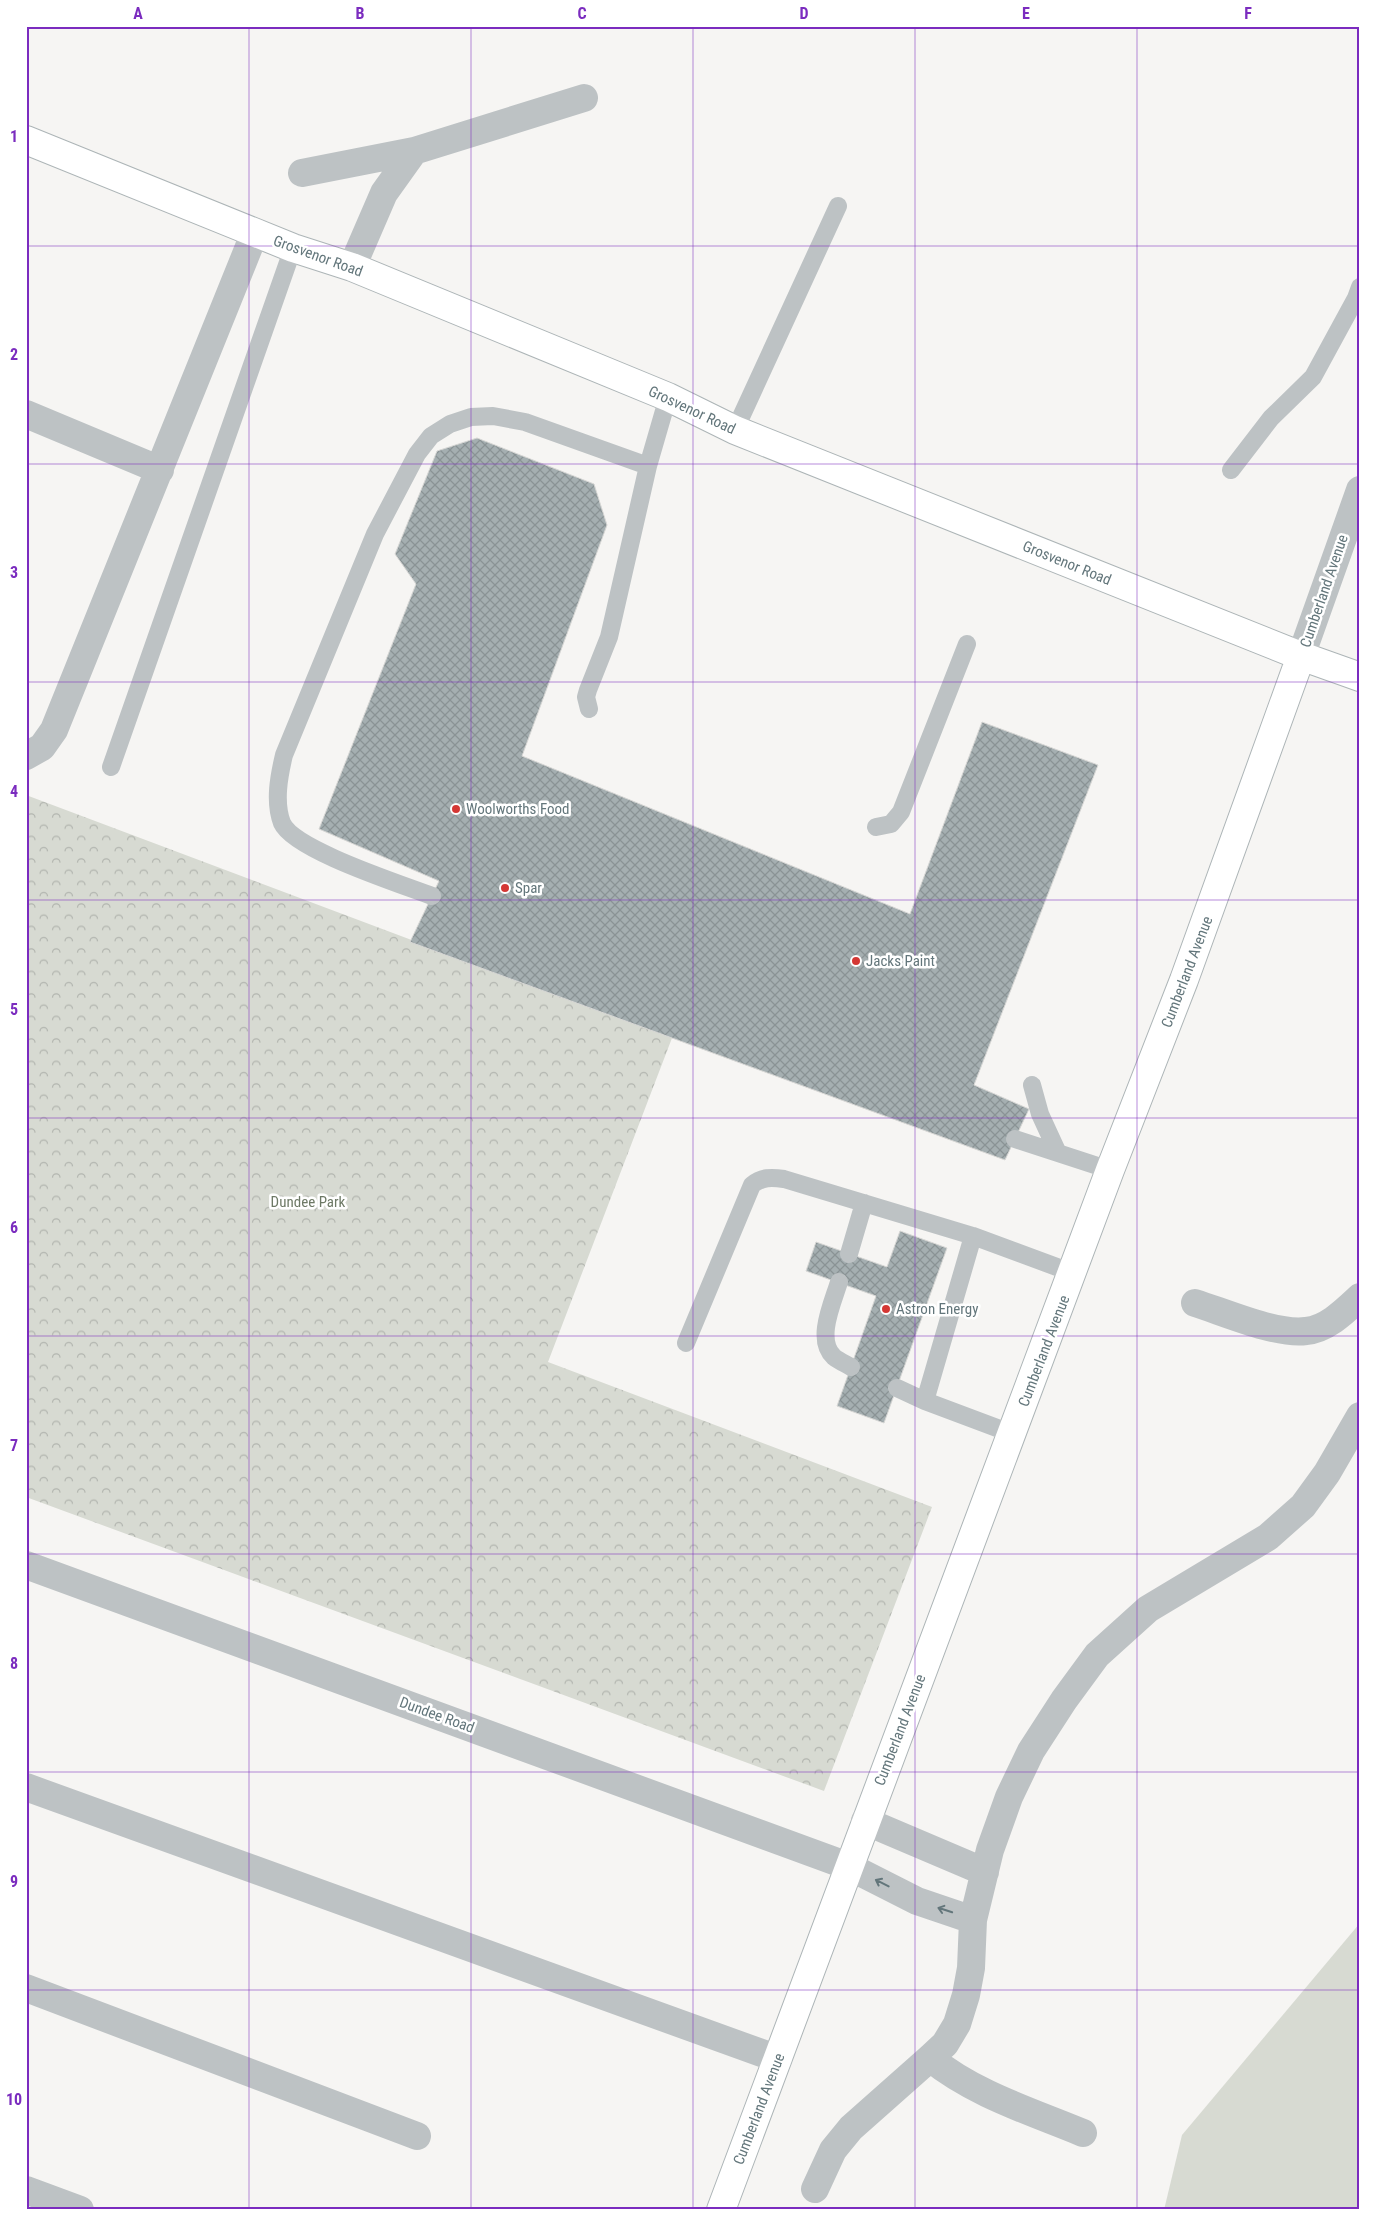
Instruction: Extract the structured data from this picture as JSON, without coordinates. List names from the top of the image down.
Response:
{
  "streets": {
    "street": ["Grosvenor Road", "Cumberland Avenue", "Dundee Road"]
  },
  "crossings": [
    ["Grosvenor Road", "Cumberland Avenue"],
    ["Cumberland Avenue", "Dundee Road"]
  ],
  "parks": ["Dundee Park"],
  "places": [
    "Woolworths Food",
    "Spar",
    "Jacks Paint",
    "Astron Energy"
  ],
  "grid": {
    "columns": [
      "A",
      "B",
      "C",
      "D",
      "E",
      "F"
    ],
    "rows": [
      "1",
      "2",
      "3",
      "4",
      "5",
      "6",
      "7",
      "8",
      "9",
      "10"
    ]
  }
}
